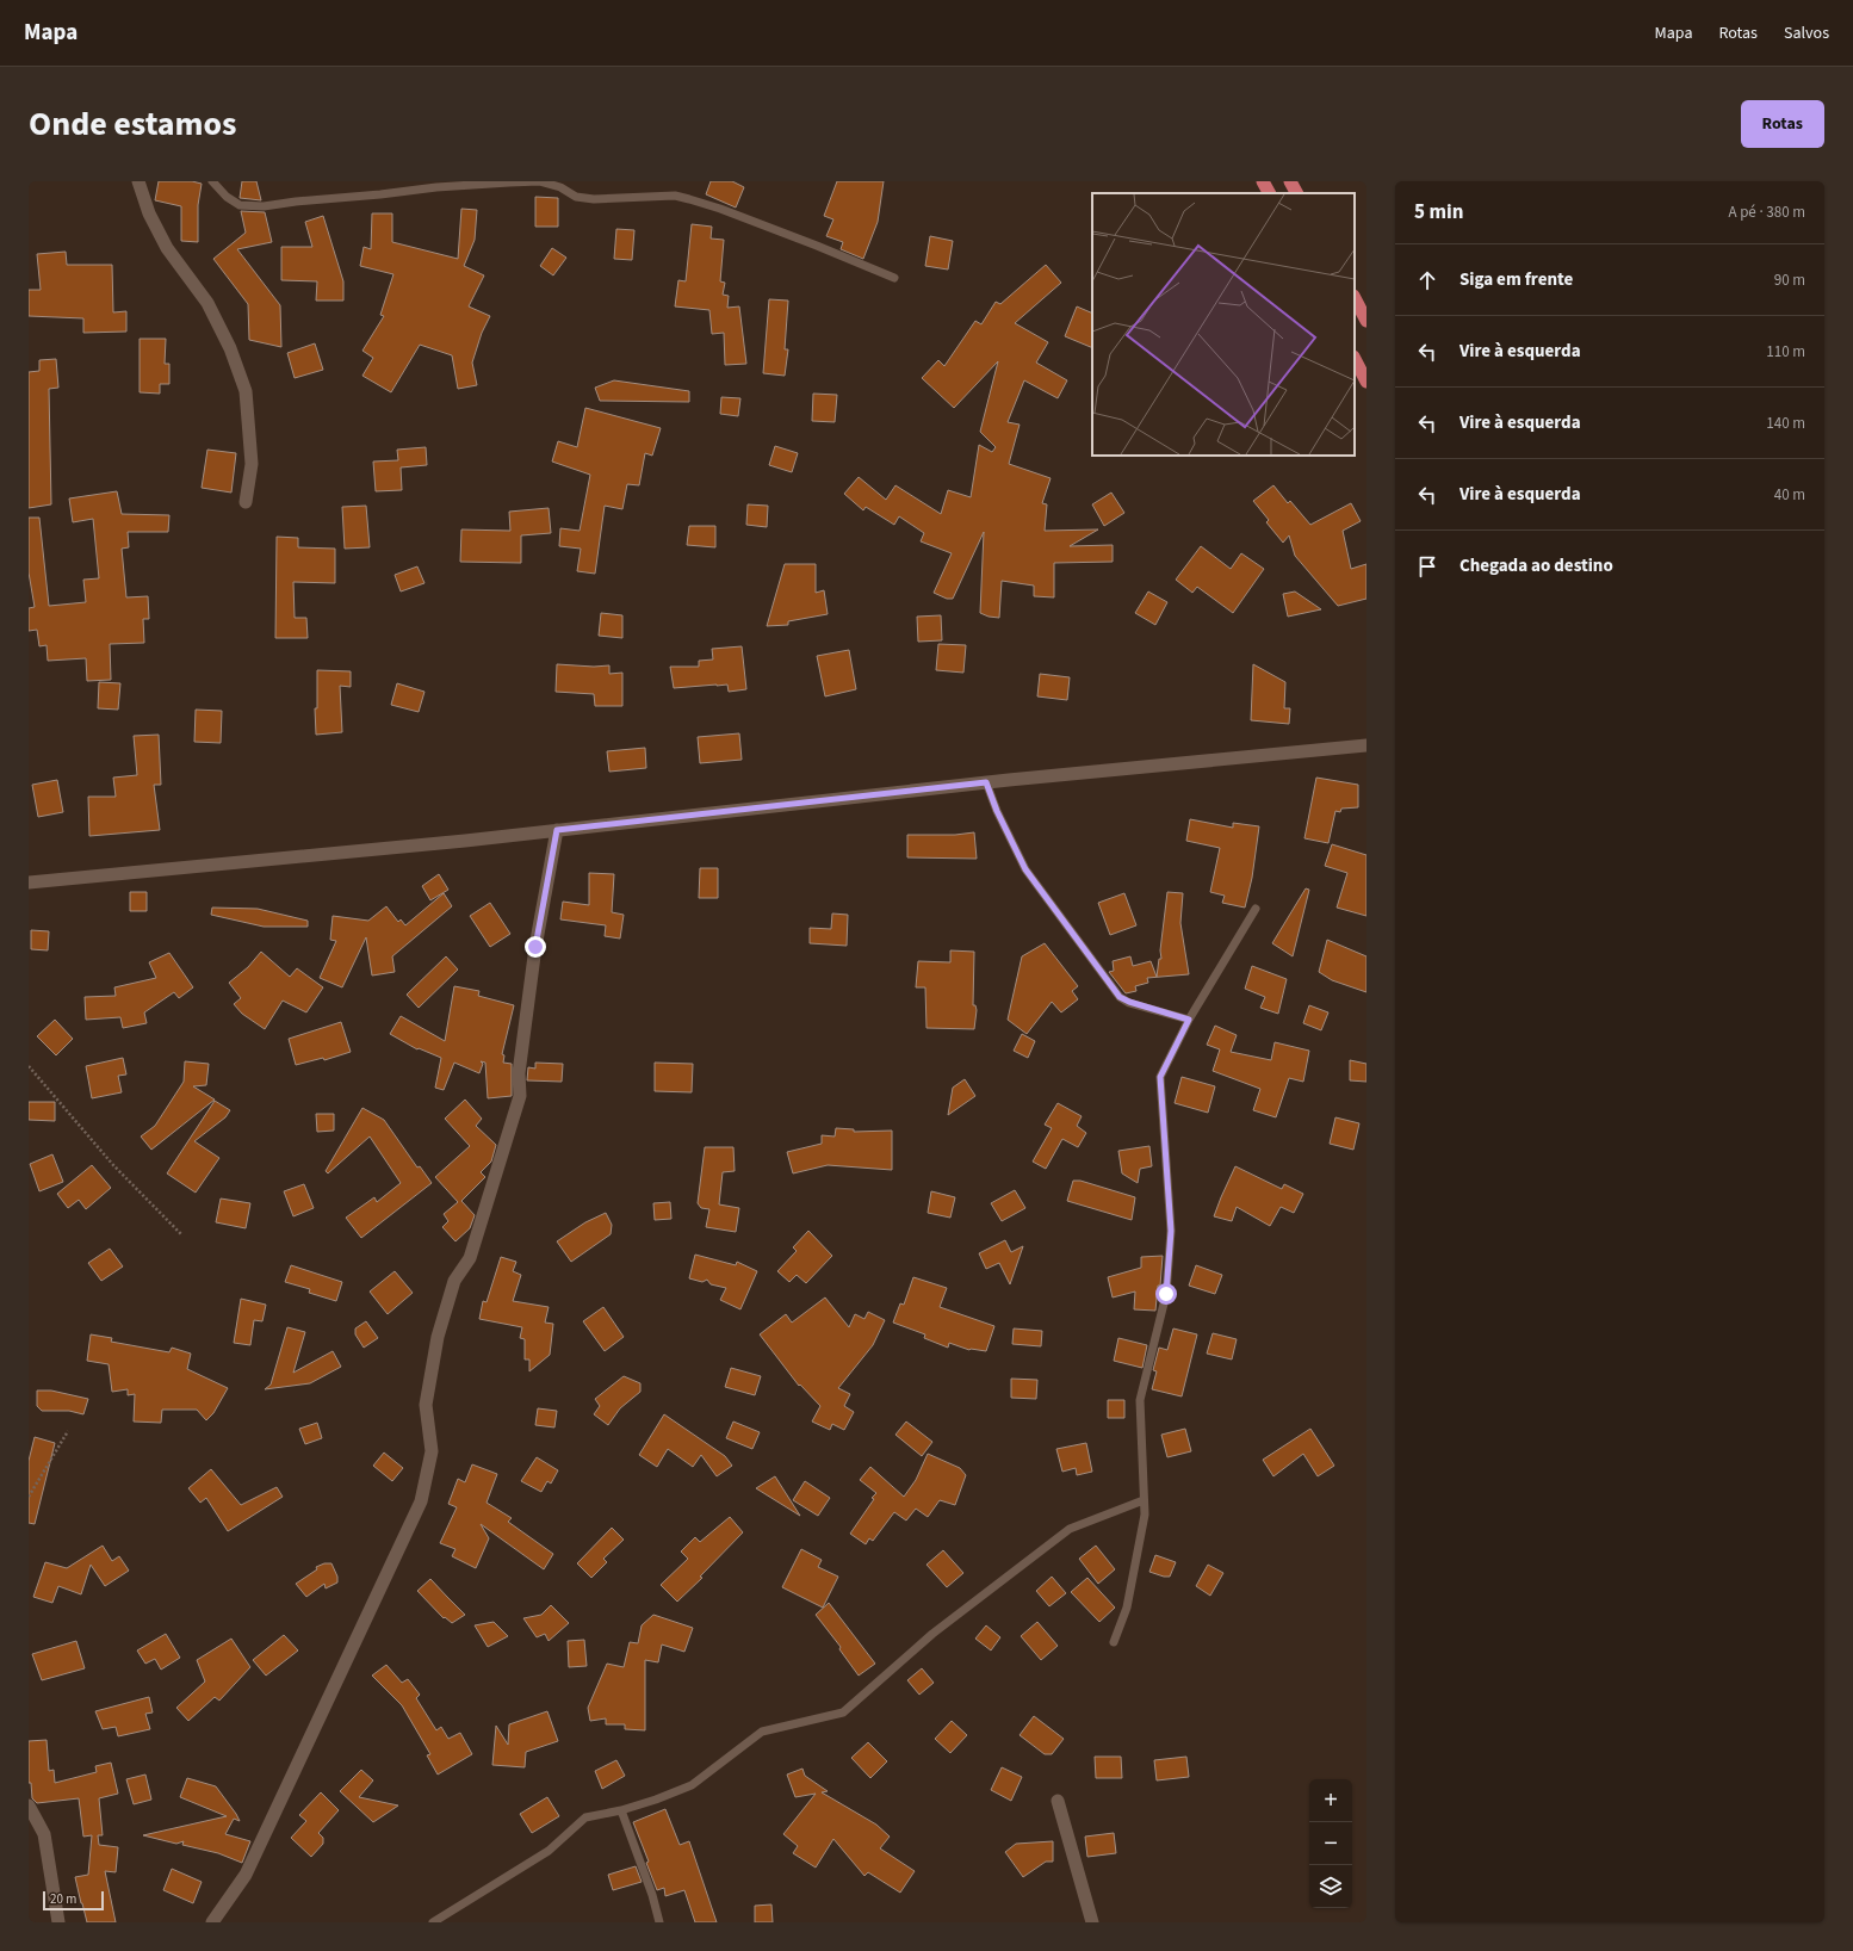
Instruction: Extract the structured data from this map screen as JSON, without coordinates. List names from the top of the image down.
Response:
{
  "scale_bar": "20 m",
  "page": {
    "header": "Mapa",
    "nav": ["Mapa", "Rotas", "Salvos"],
    "title": "Onde estamos",
    "buttons": "Rotas",
    "heading": ["5 min", "A pé · 380 m"],
    "list": [
      ["Siga em frente", "90 m"],
      ["Vire à esquerda", "110 m"],
      ["Vire à esquerda", "140 m"],
      ["Vire à esquerda", "40 m"],
      "Chegada ao destino"
    ],
    "map_buttons": ["+", "−"],
    "scale": "20 m"
  }
}
